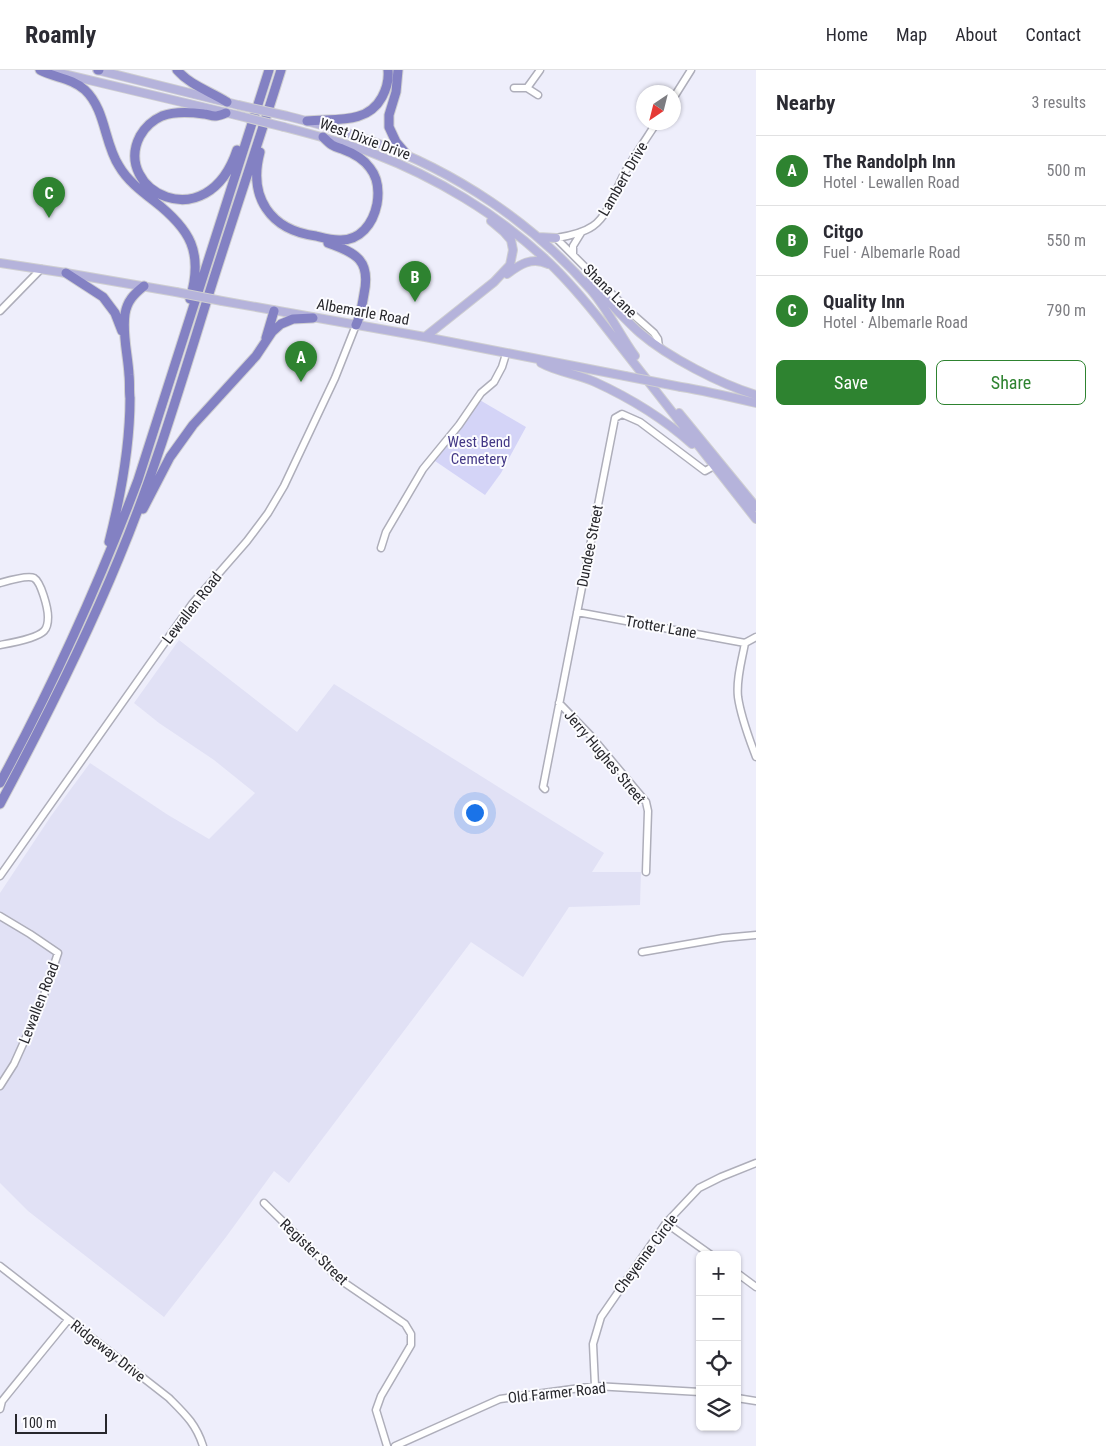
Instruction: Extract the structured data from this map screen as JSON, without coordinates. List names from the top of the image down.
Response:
{
  "streets": {
    "main road": ["West Dixie Drive", "Albemarle Road"],
    "street": [
      "Lambert Drive",
      "Shana Lane",
      "Dundee Street",
      "Lewallen Road",
      "Trotter Lane",
      "Jerry Hughes Street",
      "Register Street",
      "Cheyenne Circle",
      "Ridgeway Drive",
      "Old Farmer Road"
    ]
  },
  "crossings": [
    ["Lambert Drive", "Shana Lane"],
    ["Albemarle Road", "Lewallen Road"],
    ["Dundee Street", "Trotter Lane"],
    ["Dundee Street", "Jerry Hughes Street"],
    ["Cheyenne Circle", "Old Farmer Road"]
  ],
  "parks": ["West Bend Cemetery"],
  "scale_bar": "100 m",
  "north": "bottom left",
  "page": {
    "header": "Roamly",
    "nav": [
      "Home",
      "Map",
      "About",
      "Contact"
    ],
    "heading": ["Nearby", "3 results"],
    "list": [
      {
        "mark": "A",
        "name": "The Randolph Inn",
        "note": "Hotel · Lewallen Road",
        "value": "500 m"
      },
      {
        "mark": "B",
        "name": "Citgo",
        "note": "Fuel · Albemarle Road",
        "value": "550 m"
      },
      {
        "mark": "C",
        "name": "Quality Inn",
        "note": "Hotel · Albemarle Road",
        "value": "790 m"
      }
    ],
    "pins": ["C", "B", "A"],
    "buttons": ["Save", "Share"],
    "map_buttons": ["+", "−"],
    "scale": "100 m"
  }
}
